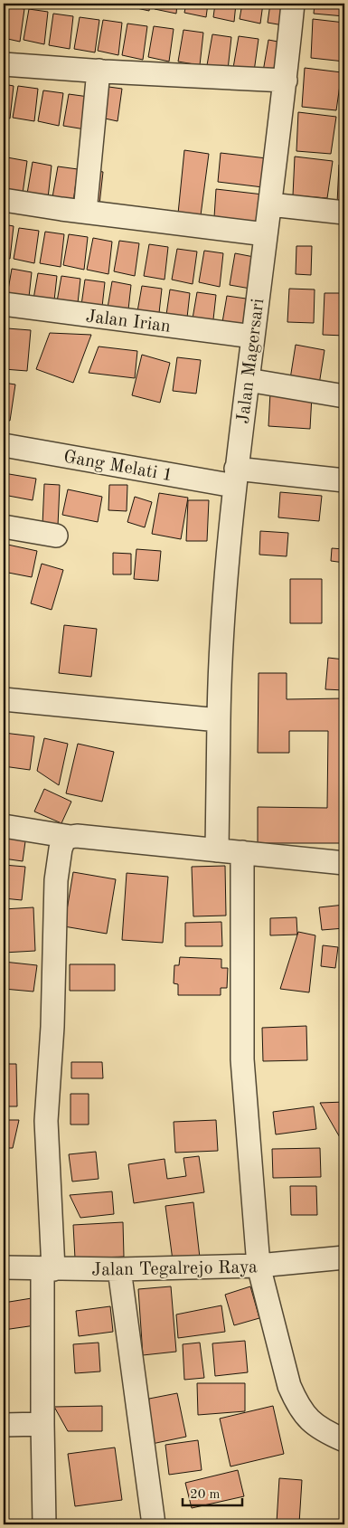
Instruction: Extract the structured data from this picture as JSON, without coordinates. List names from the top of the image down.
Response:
{
  "streets": {
    "street": [
      "Jalan Irian",
      "Jalan Magersari",
      "Gang Melati 1",
      "Jalan Tegalrejo Raya"
    ]
  },
  "crossings": [
    ["Jalan Irian", "Jalan Magersari"],
    ["Jalan Magersari", "Gang Melati 1"]
  ],
  "scale_bar": "20 m"
}
